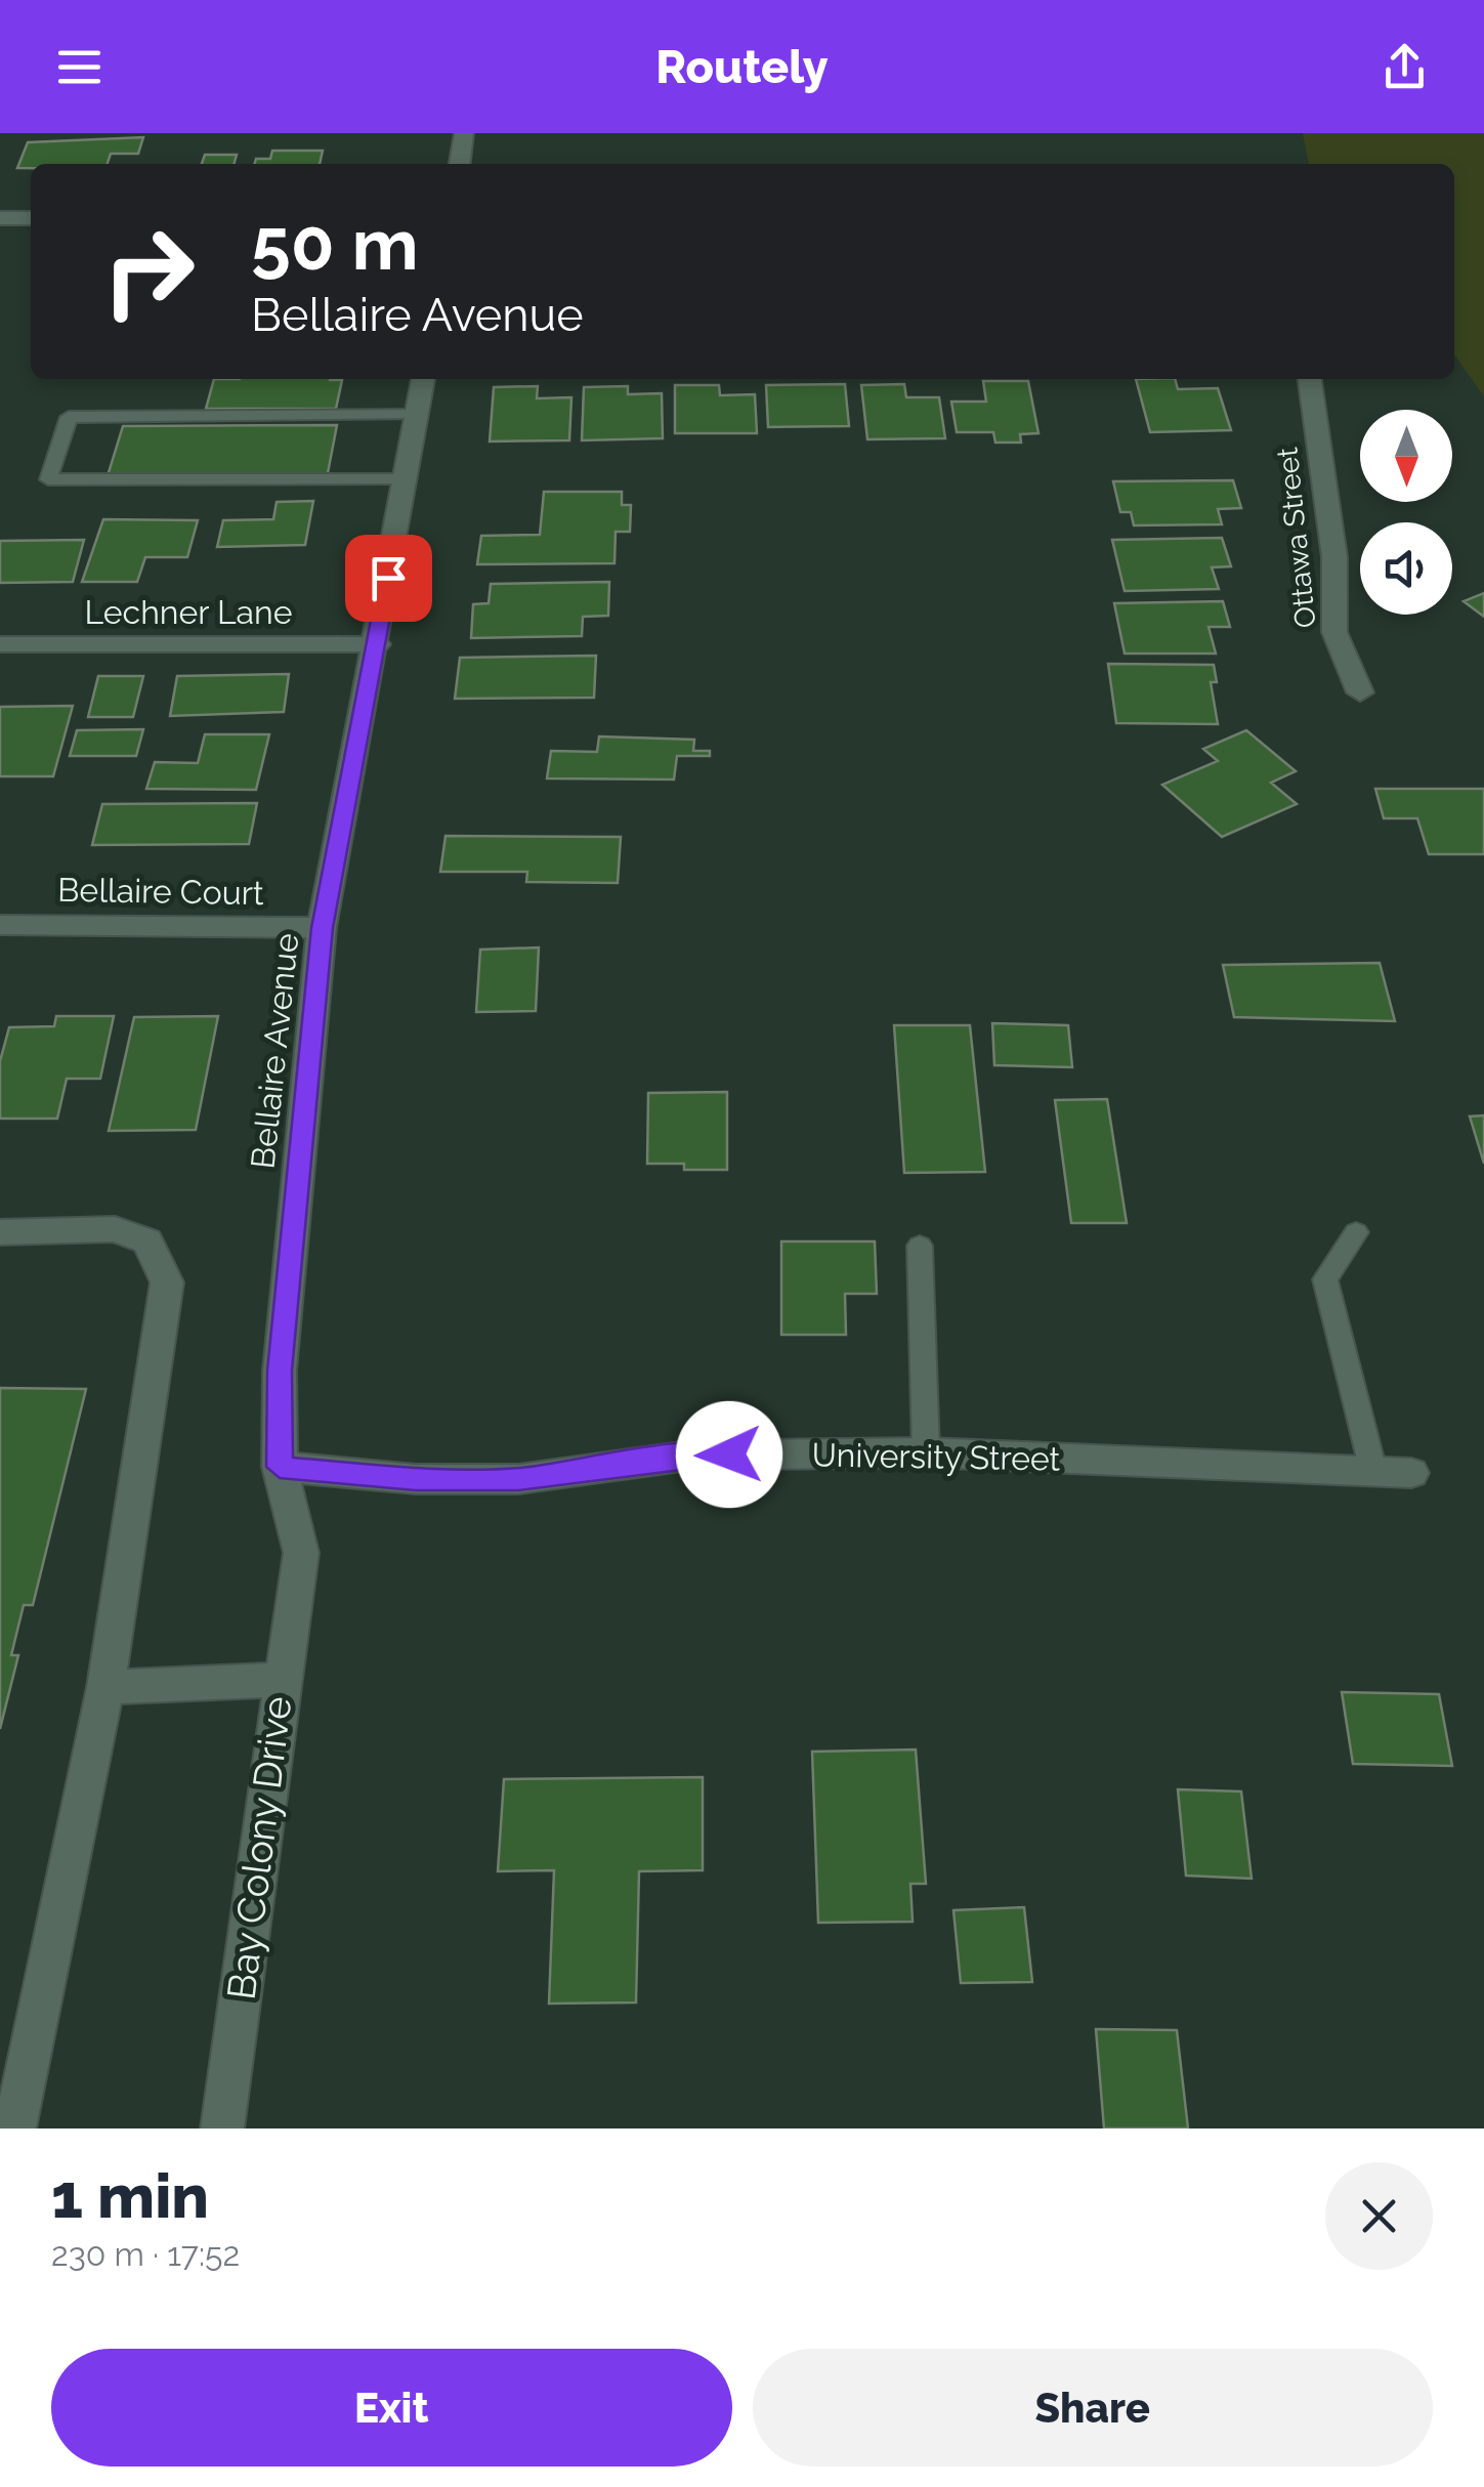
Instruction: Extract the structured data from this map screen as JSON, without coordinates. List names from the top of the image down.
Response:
{
  "streets": {
    "street": [
      "Ottawa Street",
      "Lechner Lane",
      "Bellaire Court",
      "Bellaire Avenue",
      "University Street",
      "Bay Colony Drive"
    ]
  },
  "crossings": [
    ["Lechner Lane", "Bellaire Avenue"],
    ["Bellaire Court", "Bellaire Avenue"],
    ["Bellaire Avenue", "University Street"],
    ["Bellaire Avenue", "Bay Colony Drive"]
  ],
  "north": "bottom",
  "page": {
    "header": "Routely",
    "turn": ["50 m", "Bellaire Avenue"],
    "heading": ["1 min", "230 m · 17:52"],
    "buttons": ["Exit", "Share"]
  }
}
